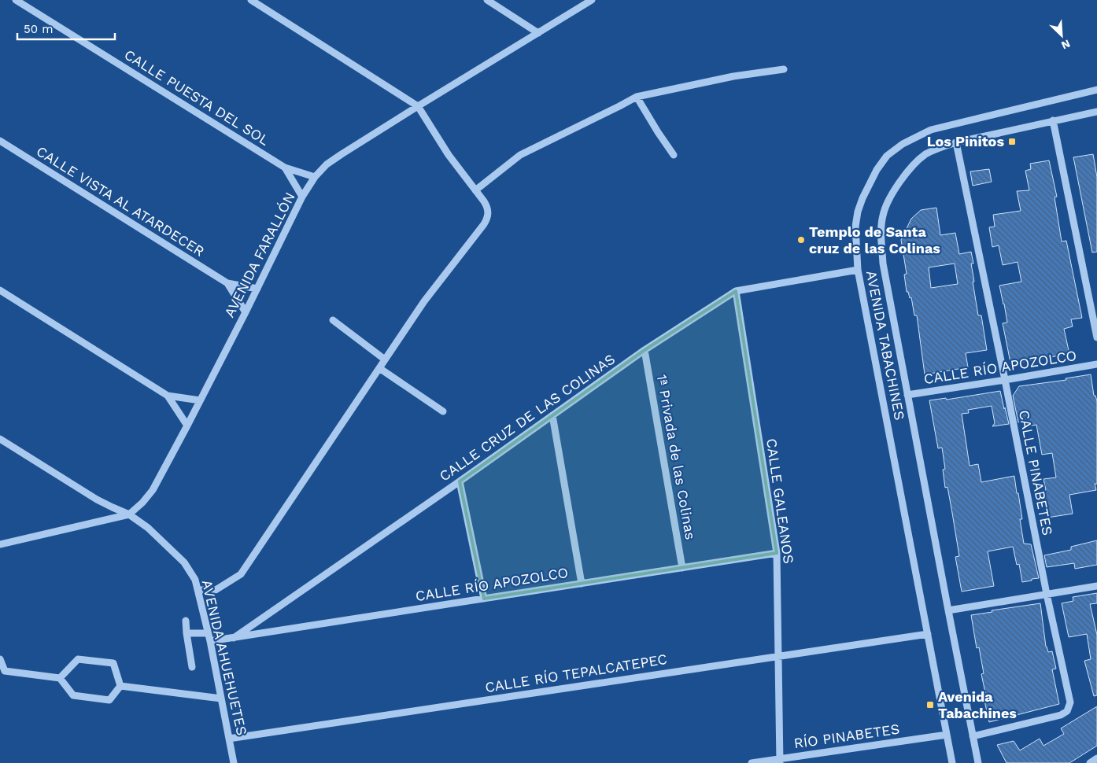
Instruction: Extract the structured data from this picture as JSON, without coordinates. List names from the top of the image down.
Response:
{
  "streets": {
    "street": [
      "CALLE PUESTA DEL SOL",
      "CALLE VISTA AL ATARDECER",
      "AVENIDA FARALLÓN",
      "AVENIDA TABACHINES",
      "CALLE RÍO APOZOLCO",
      "CALLE CRUZ DE LAS COLINAS",
      "1ª Privada de las Colinas",
      "CALLE PINABETES",
      "CALLE GALEANOS",
      "AVENIDA AHUEHUETES",
      "CALLE RÍO TEPALCATEPEC",
      "RÍO PINABETES"
    ]
  },
  "crossings": [
    ["CALLE PUESTA DEL SOL", "AVENIDA FARALLÓN"],
    ["CALLE VISTA AL ATARDECER", "AVENIDA FARALLÓN"],
    ["AVENIDA FARALLÓN", "AVENIDA AHUEHUETES"],
    ["AVENIDA TABACHINES", "CALLE RÍO APOZOLCO"],
    ["AVENIDA TABACHINES", "CALLE CRUZ DE LAS COLINAS"],
    ["AVENIDA TABACHINES", "CALLE PINABETES"],
    ["AVENIDA TABACHINES", "CALLE RÍO TEPALCATEPEC"],
    ["AVENIDA TABACHINES", "RÍO PINABETES"],
    ["CALLE RÍO APOZOLCO", "CALLE CRUZ DE LAS COLINAS"],
    ["CALLE RÍO APOZOLCO", "1ª Privada de las Colinas"],
    ["CALLE RÍO APOZOLCO", "CALLE PINABETES"],
    ["CALLE RÍO APOZOLCO", "CALLE GALEANOS"],
    ["CALLE RÍO APOZOLCO", "AVENIDA AHUEHUETES"],
    ["CALLE CRUZ DE LAS COLINAS", "1ª Privada de las Colinas"],
    ["CALLE CRUZ DE LAS COLINAS", "CALLE GALEANOS"],
    ["CALLE GALEANOS", "CALLE RÍO TEPALCATEPEC"],
    ["CALLE GALEANOS", "RÍO PINABETES"],
    ["AVENIDA AHUEHUETES", "CALLE RÍO TEPALCATEPEC"]
  ],
  "places": {
    "transit": ["Los Pinitos", "Avenida Tabachines"],
    "other": ["Templo de Santa cruz de las Colinas"]
  },
  "scale_bar": "50 m",
  "north": "bottom right"
}
